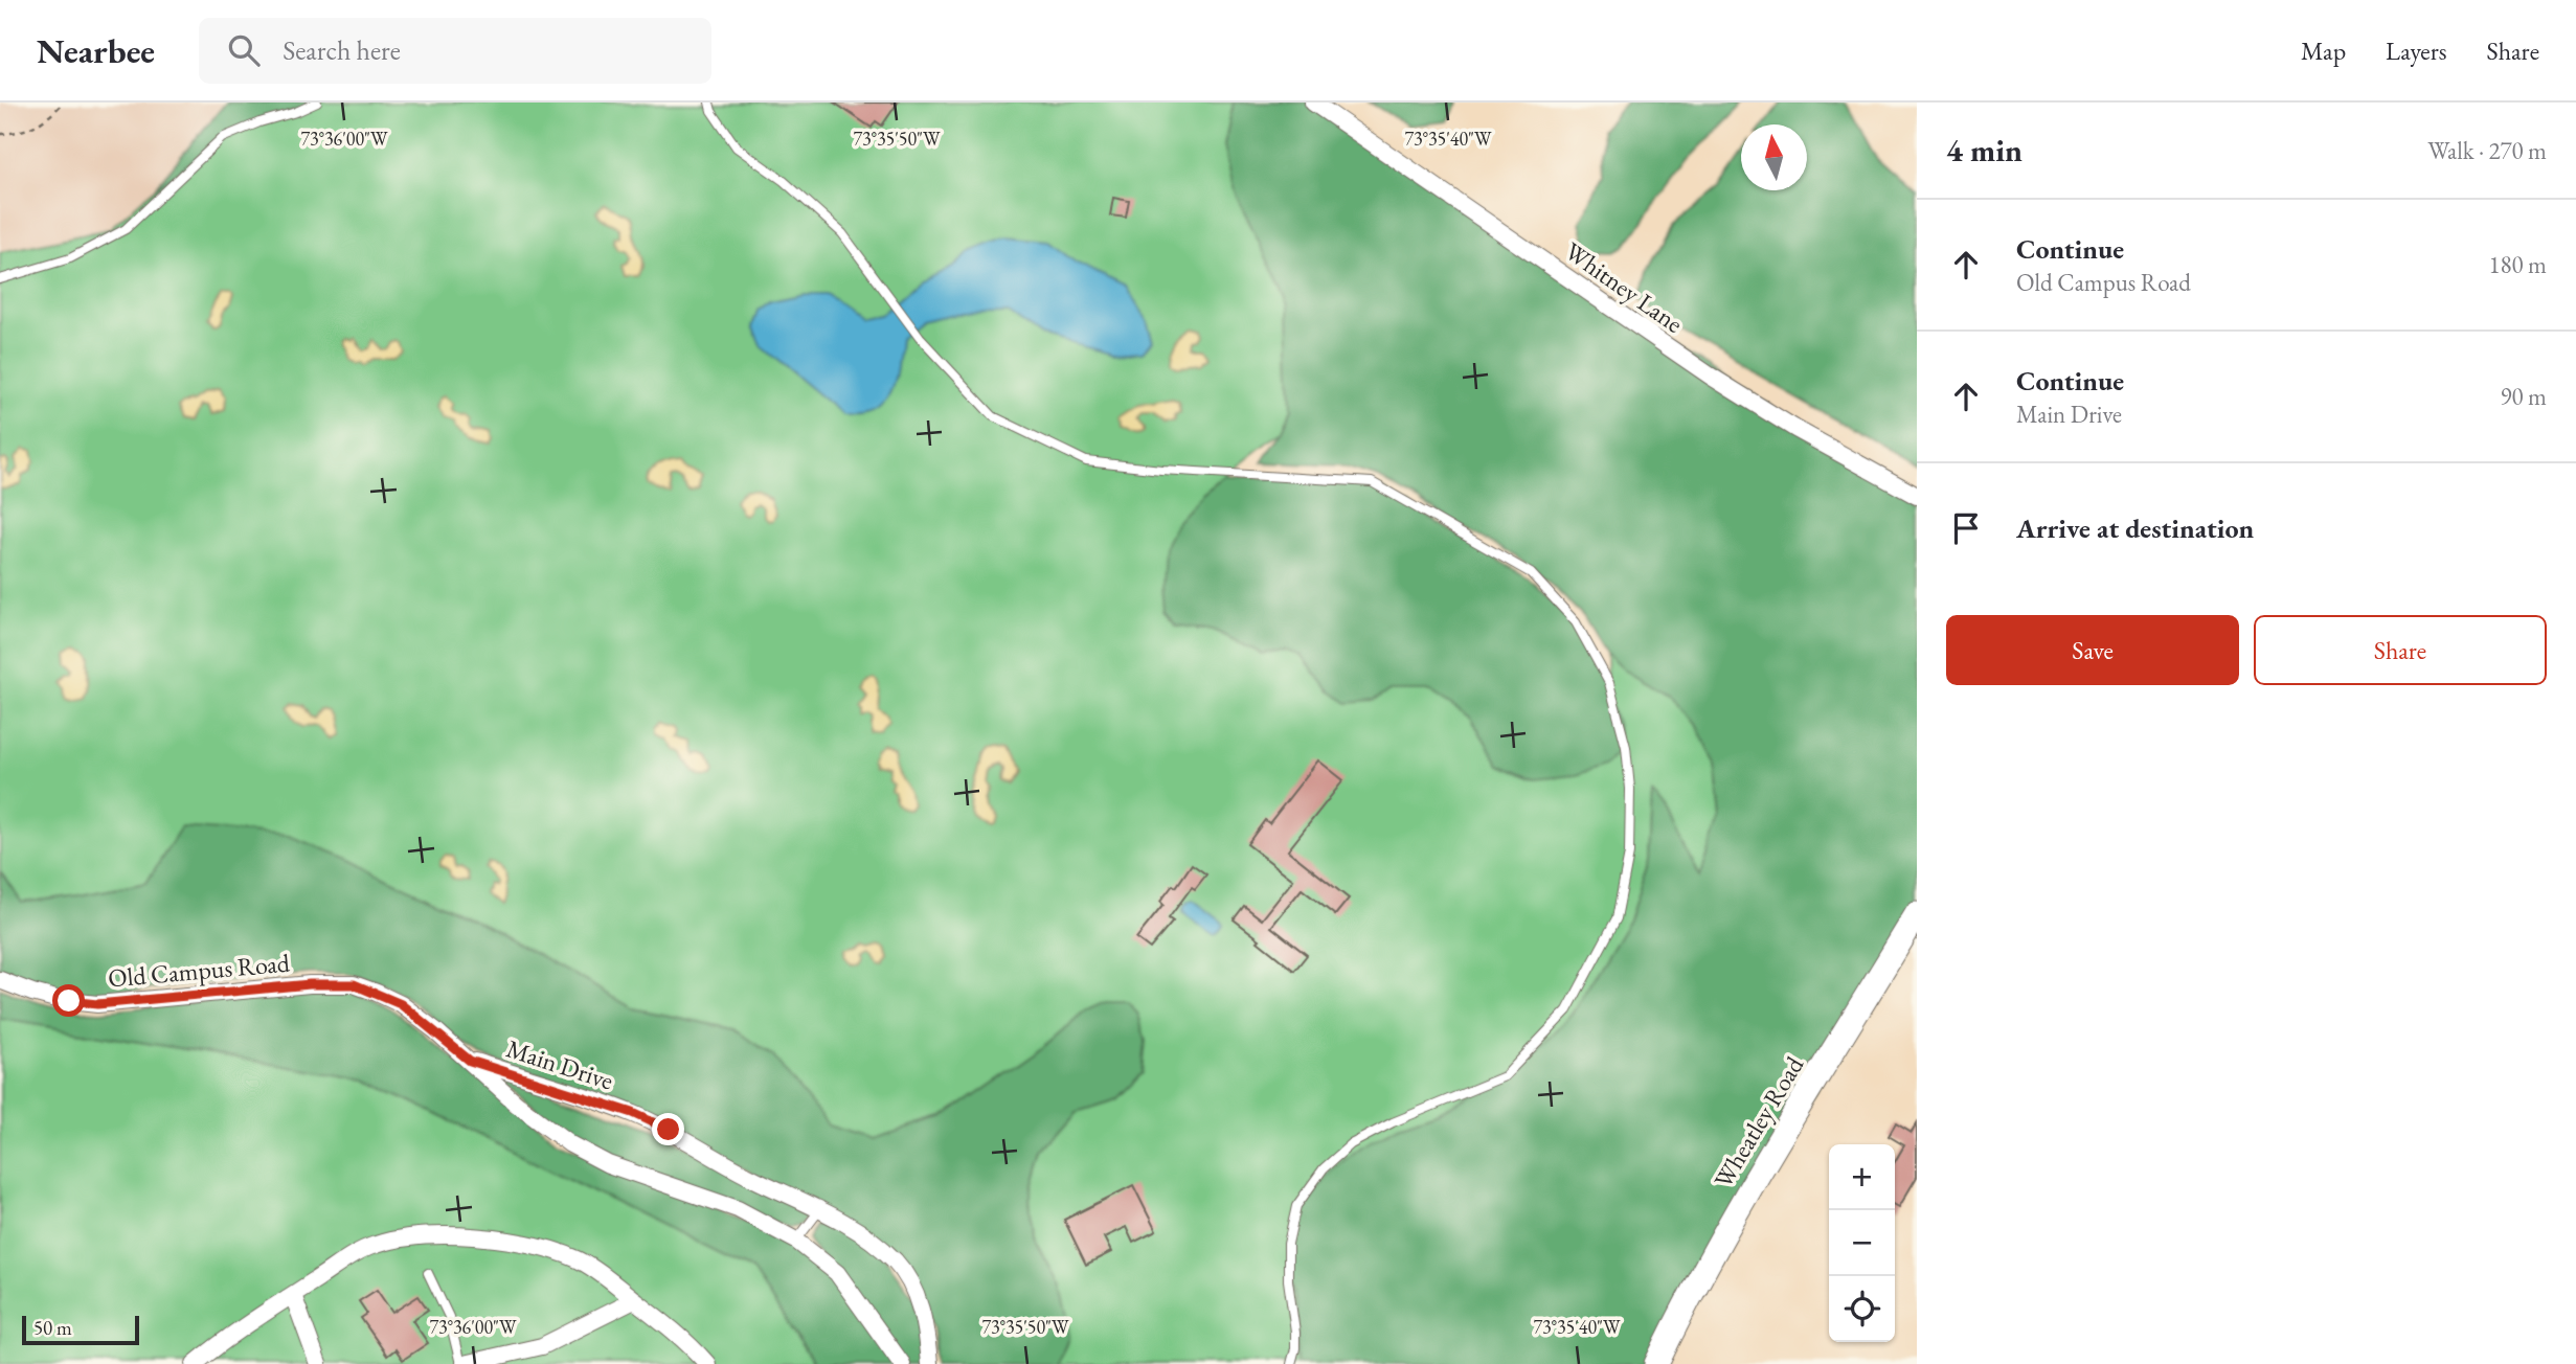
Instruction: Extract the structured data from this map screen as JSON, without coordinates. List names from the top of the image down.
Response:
{
  "streets": {
    "main road": ["Wheatley Road"],
    "street": ["Whitney Lane", "Old Campus Road", "Main Drive"]
  },
  "crossings": [
    ["Old Campus Road", "Main Drive"]
  ],
  "scale_bar": "50 m",
  "north": "top",
  "page": {
    "header": "Nearbee",
    "search": "Search here",
    "nav": ["Map", "Layers", "Share"],
    "heading": ["4 min", "Walk · 270 m"],
    "list": [
      ["Continue", "Old Campus Road", "180 m"],
      ["Continue", "Main Drive", "90 m"],
      "Arrive at destination"
    ],
    "buttons": ["Save", "Share"],
    "map_buttons": ["+", "−"],
    "scale": "50 m"
  },
  "coordinates": ["73°36'00\"W", "73°35'50\"W", "73°35'40\"W"]
}
